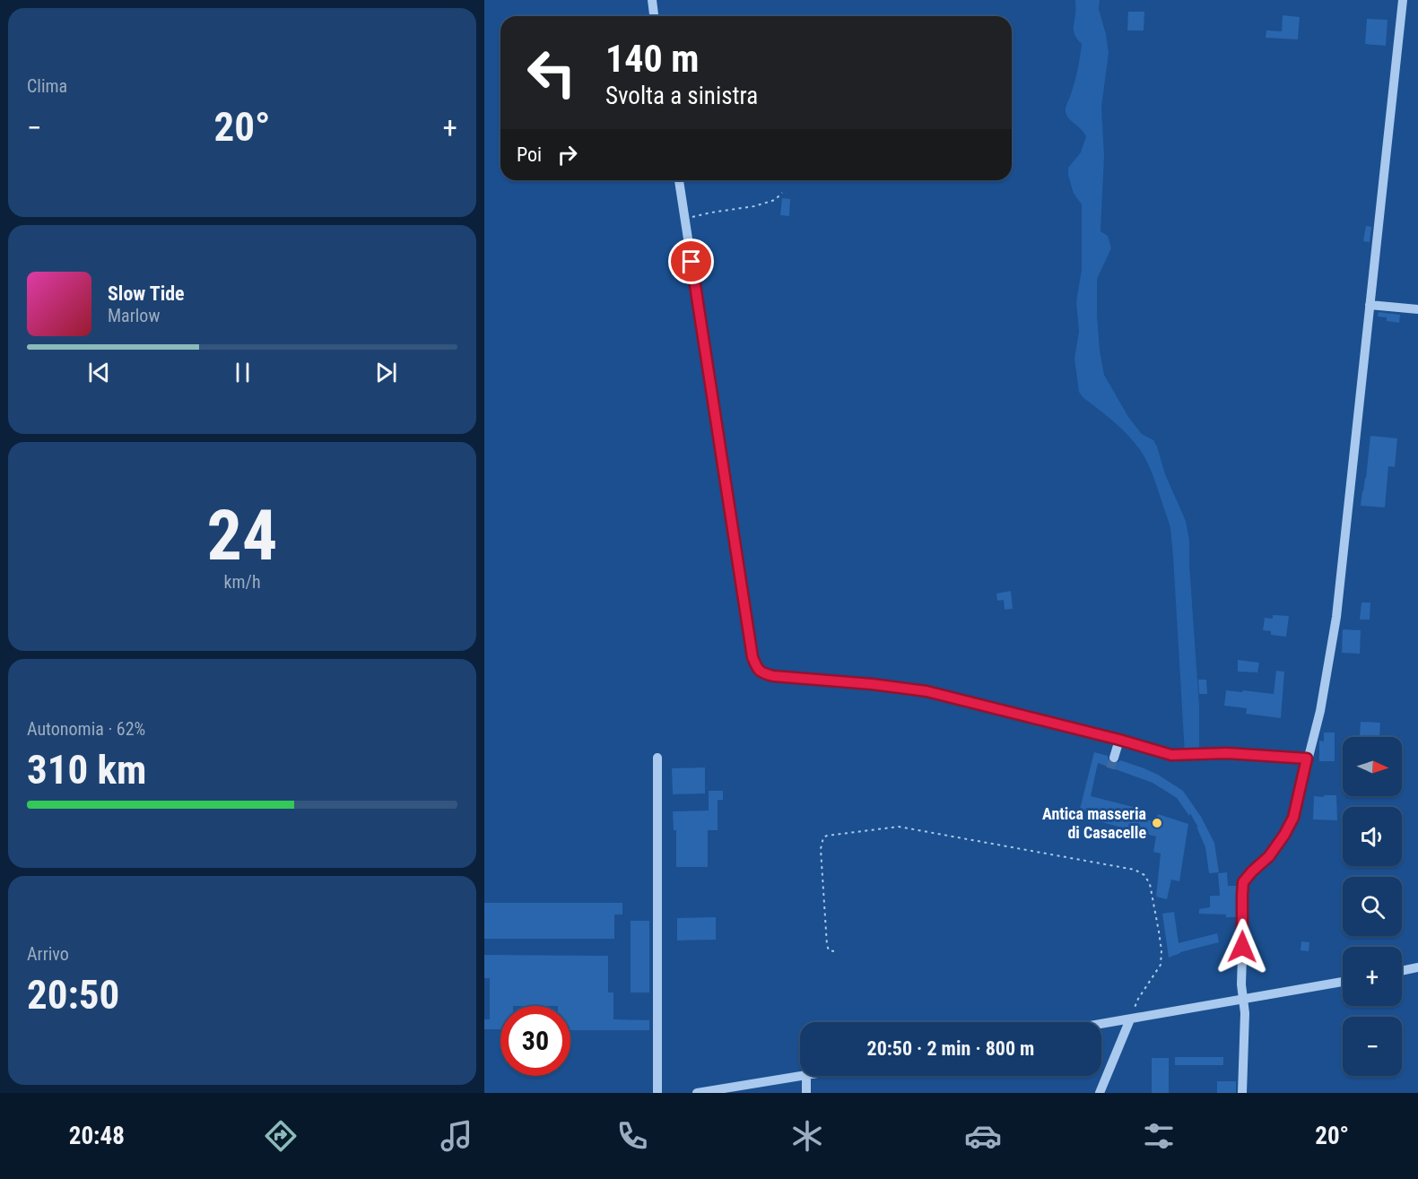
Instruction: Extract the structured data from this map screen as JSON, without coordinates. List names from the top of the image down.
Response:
{
  "places": ["Antica masseria di Casacelle"],
  "north": "right",
  "page": {
    "tile": [
      "Clima",
      ["24", "km/h"],
      ["Autonomia · 62%", "310 km"],
      ["Arrivo", "20:50"]
    ],
    "turn": ["140 m", "Svolta a sinistra"],
    "heat": ["−", "20°", "+"],
    "then": "Poi",
    "song": ["Slow Tide", "Marlow"],
    "map_buttons": ["+", "−"],
    "limit": "30",
    "trip": "20:50 · 2 min · 800 m",
    "tabs": ["20:48", "20°"]
  }
}
